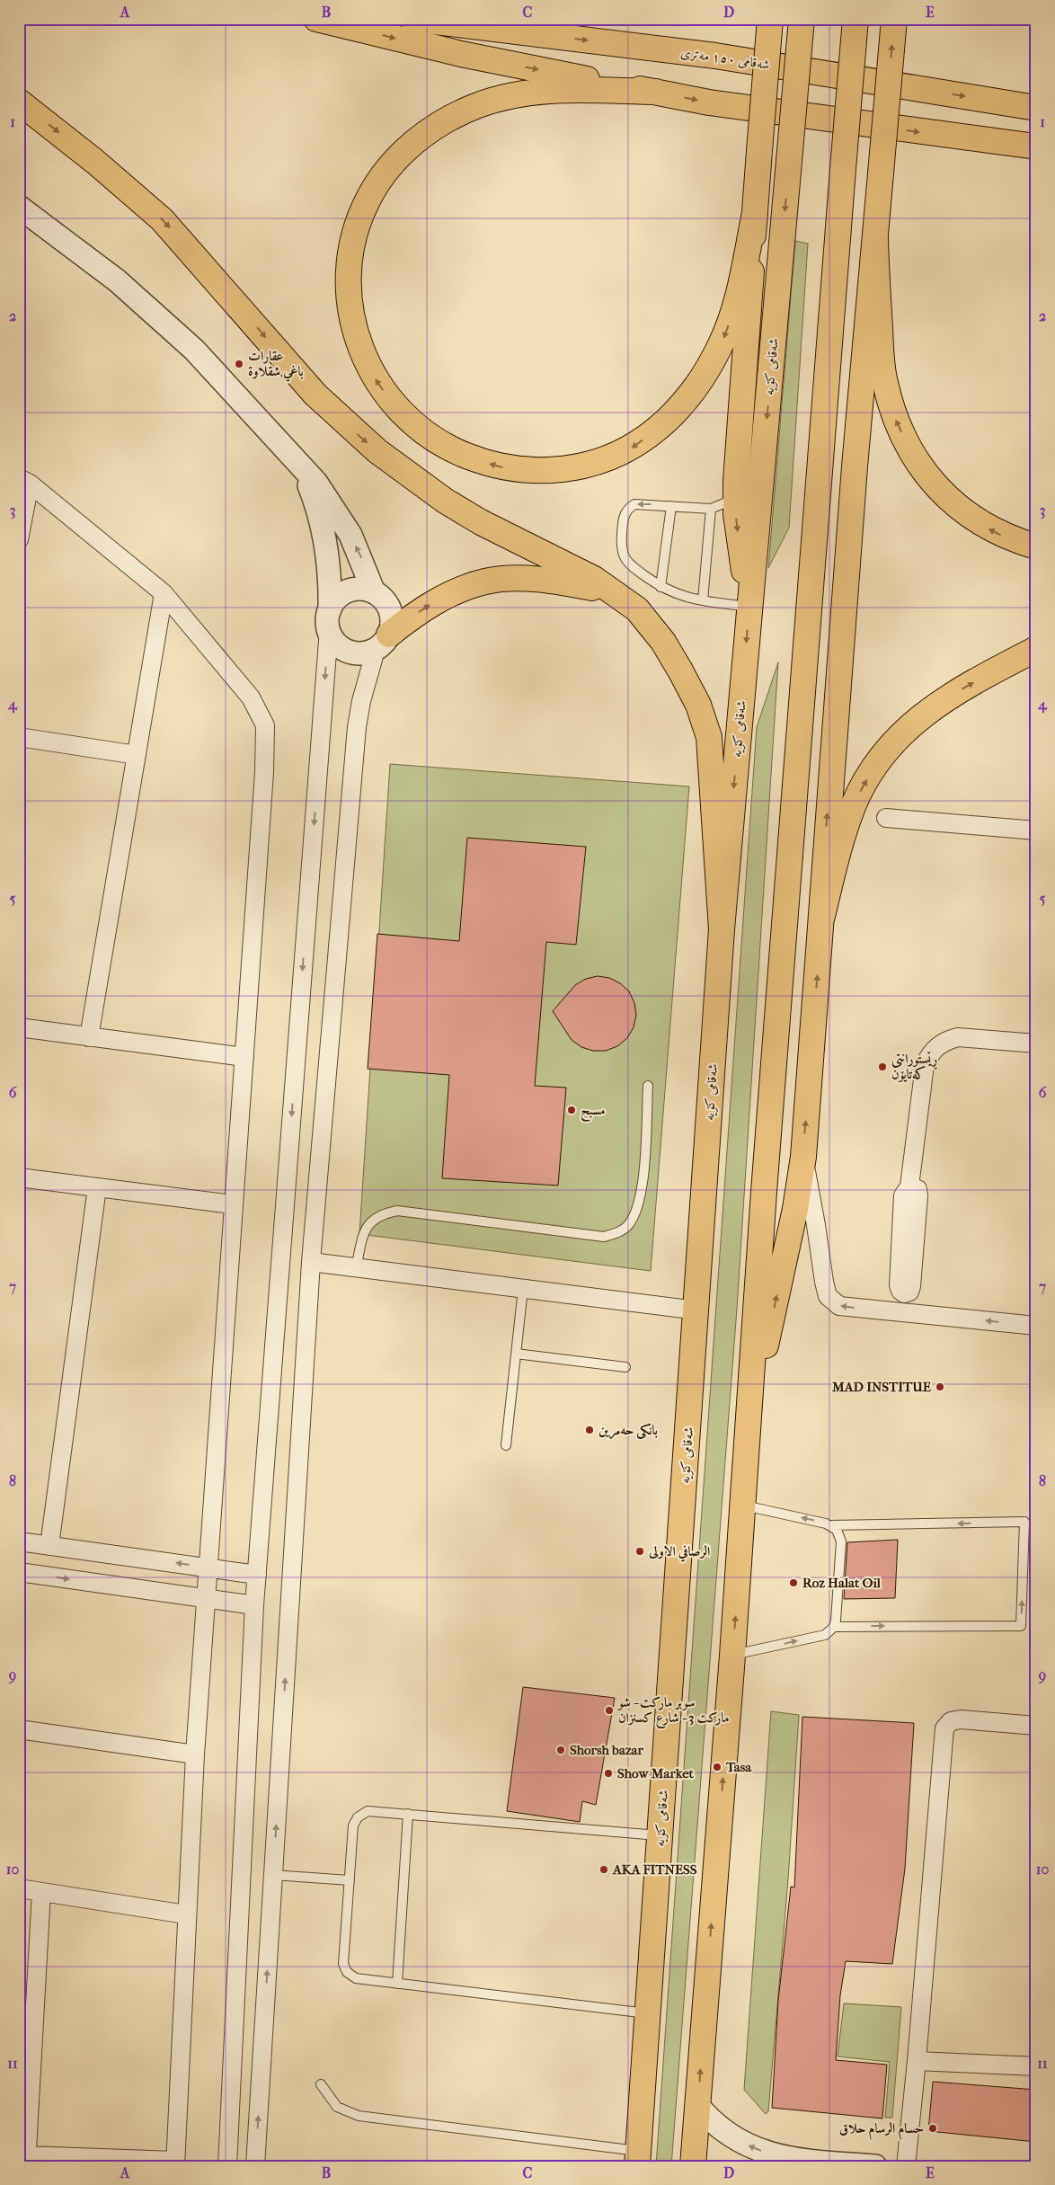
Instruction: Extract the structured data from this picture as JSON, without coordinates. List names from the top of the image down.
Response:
{
  "streets": {
    "highway": ["شەقامی ١٥٠ مەتری", "شەقامی کۆیە"]
  },
  "places": [
    "عقارات باغي شقلاوة",
    "ڕێستورانتی کەتایۆن",
    "مسبح",
    "MAD INSTITUE",
    "بانكی حه‌مرین",
    "الرصافي الاولى",
    "Roz Halat Oil",
    "سوبر ماركت - شو ماركت 3 - شارع كسنزان",
    "Shorsh bazar",
    "Tasa",
    "Show Market",
    "AKA FITNESS",
    "حسام الرسام حلاق"
  ],
  "grid": {
    "columns": [
      "A",
      "B",
      "C",
      "D",
      "E"
    ],
    "rows": [
      "1",
      "2",
      "3",
      "4",
      "5",
      "6",
      "7",
      "8",
      "9",
      "10",
      "11"
    ]
  }
}
